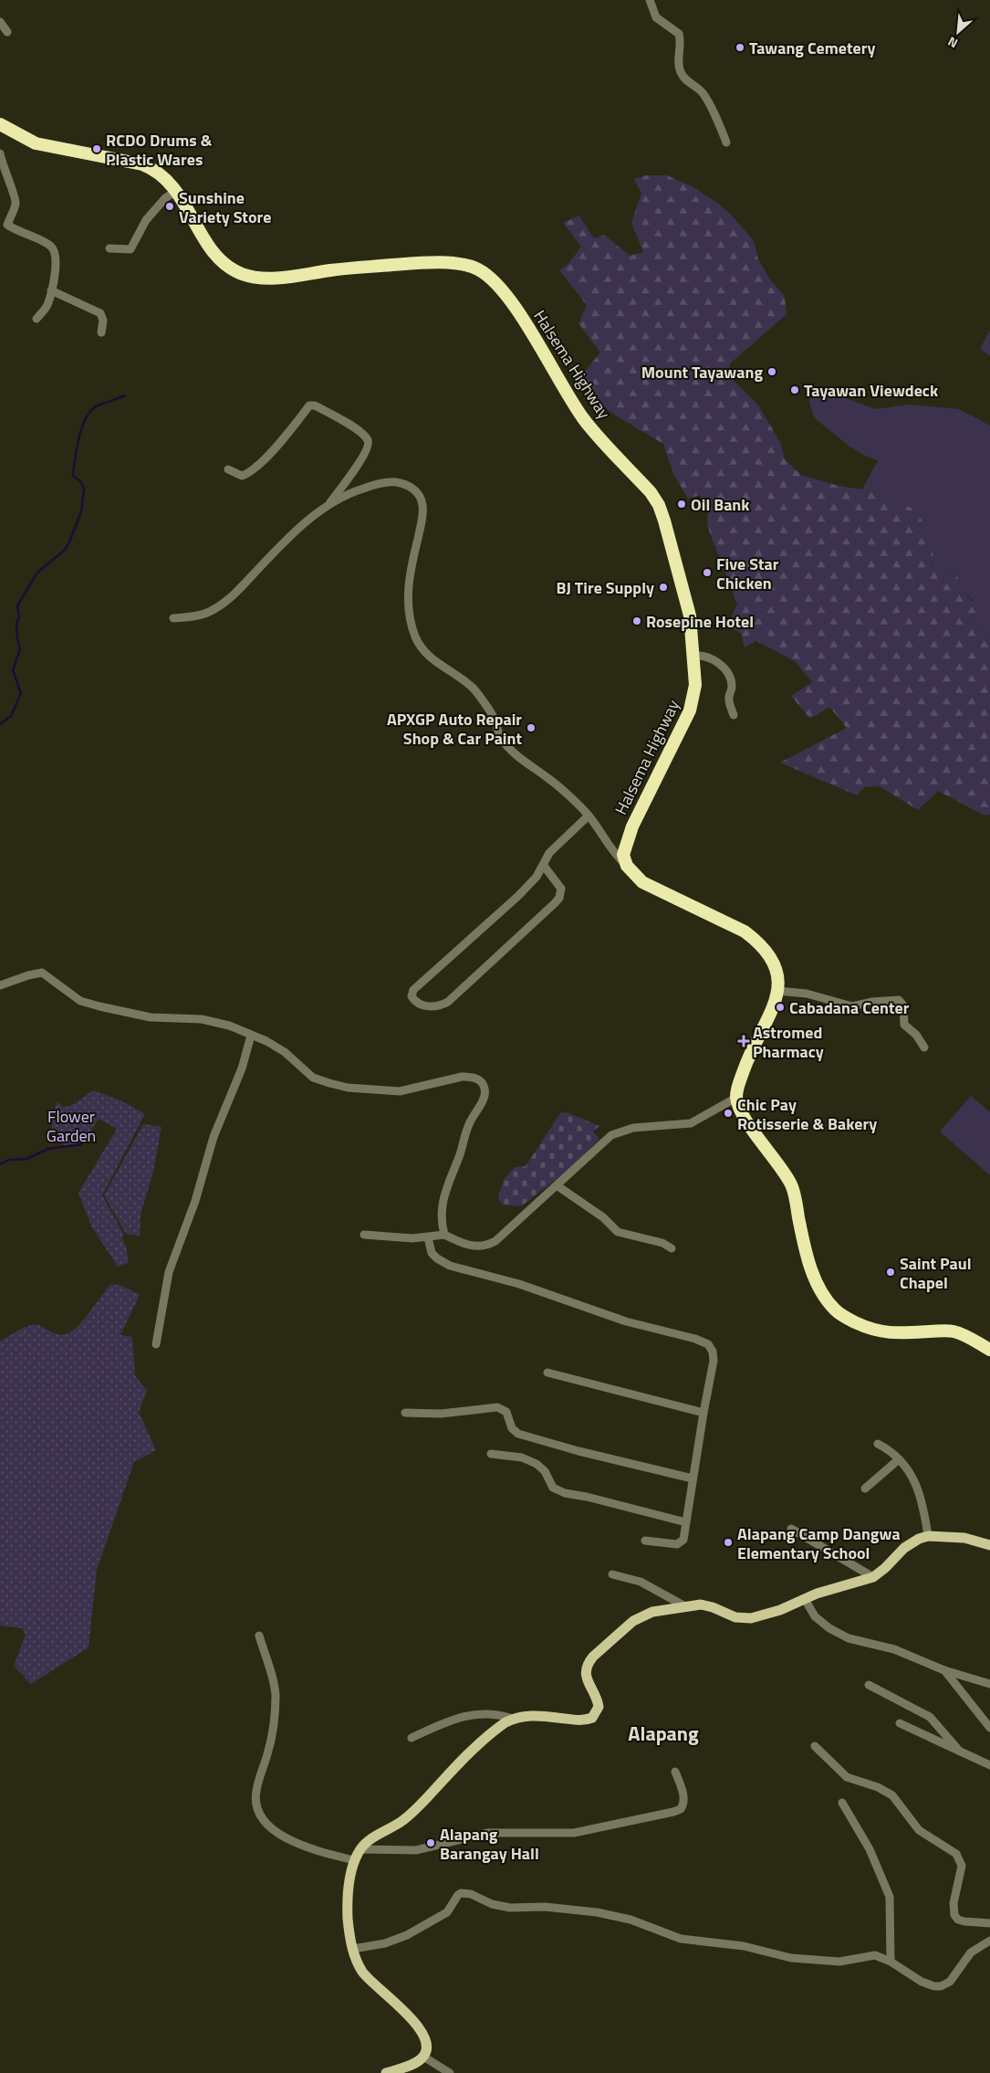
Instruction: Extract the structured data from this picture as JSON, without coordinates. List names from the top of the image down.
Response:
{
  "streets": {
    "highway": ["Halsema Highway"]
  },
  "districts": ["Alapang"],
  "parks": ["Flower Garden"],
  "places": {
    "other": [
      "Tawang Cemetery",
      "RCDO Drums & Plastic Wares",
      "Sunshine Variety Store",
      "Mount Tayawang",
      "Tayawan Viewdeck",
      "Oil Bank",
      "Five Star Chicken",
      "BJ Tire Supply",
      "Rosepine Hotel",
      "APXGP Auto Repair Shop & Car Paint",
      "Cabadana Center",
      "Chic Pay Rotisserie & Bakery",
      "Saint Paul Chapel",
      "Alapang Camp Dangwa Elementary School",
      "Alapang Barangay Hall"
    ],
    "health": ["Astromed Pharmacy"]
  },
  "north": "bottom left"
}
